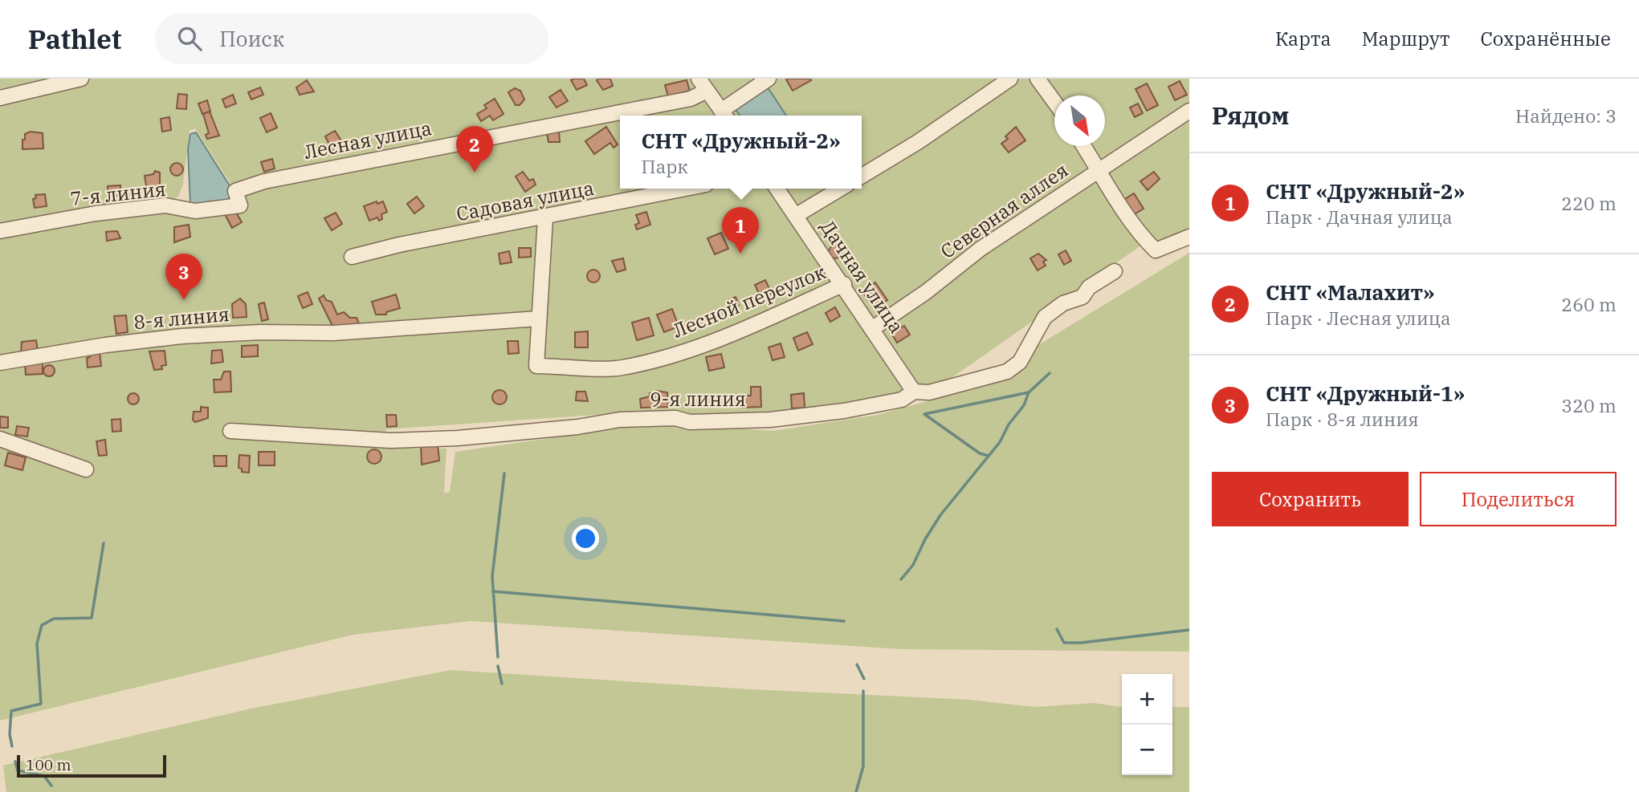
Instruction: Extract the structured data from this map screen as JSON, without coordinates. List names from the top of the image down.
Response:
{
  "streets": {
    "street": [
      "Лесная улица",
      "7-я линия",
      "Садовая улица",
      "Северная аллея",
      "Дачная улица",
      "Лесной переулок",
      "8-я линия",
      "9-я линия"
    ]
  },
  "crossings": [
    ["Лесная улица", "7-я линия"],
    ["Северная аллея", "Дачная улица"],
    ["Дачная улица", "Лесной переулок"],
    ["Дачная улица", "9-я линия"],
    ["Лесной переулок", "8-я линия"]
  ],
  "scale_bar": "100 m",
  "north": "bottom right",
  "page": {
    "header": "Pathlet",
    "search": "Поиск",
    "nav": ["Карта", "Маршрут", "Сохранённые"],
    "heading": ["Рядом", "Найдено: 3"],
    "popup": ["СНТ «Дружный-2»", "Парк"],
    "pins": ["2", "1", "3"],
    "list": [
      {
        "mark": "1",
        "name": "СНТ «Дружный-2»",
        "note": "Парк · Дачная улица",
        "value": "220 m"
      },
      {
        "mark": "2",
        "name": "СНТ «Малахит»",
        "note": "Парк · Лесная улица",
        "value": "260 m"
      },
      {
        "mark": "3",
        "name": "СНТ «Дружный-1»",
        "note": "Парк · 8-я линия",
        "value": "320 m"
      }
    ],
    "buttons": ["Сохранить", "Поделиться"],
    "map_buttons": ["+", "−"],
    "scale": "100 m"
  }
}
